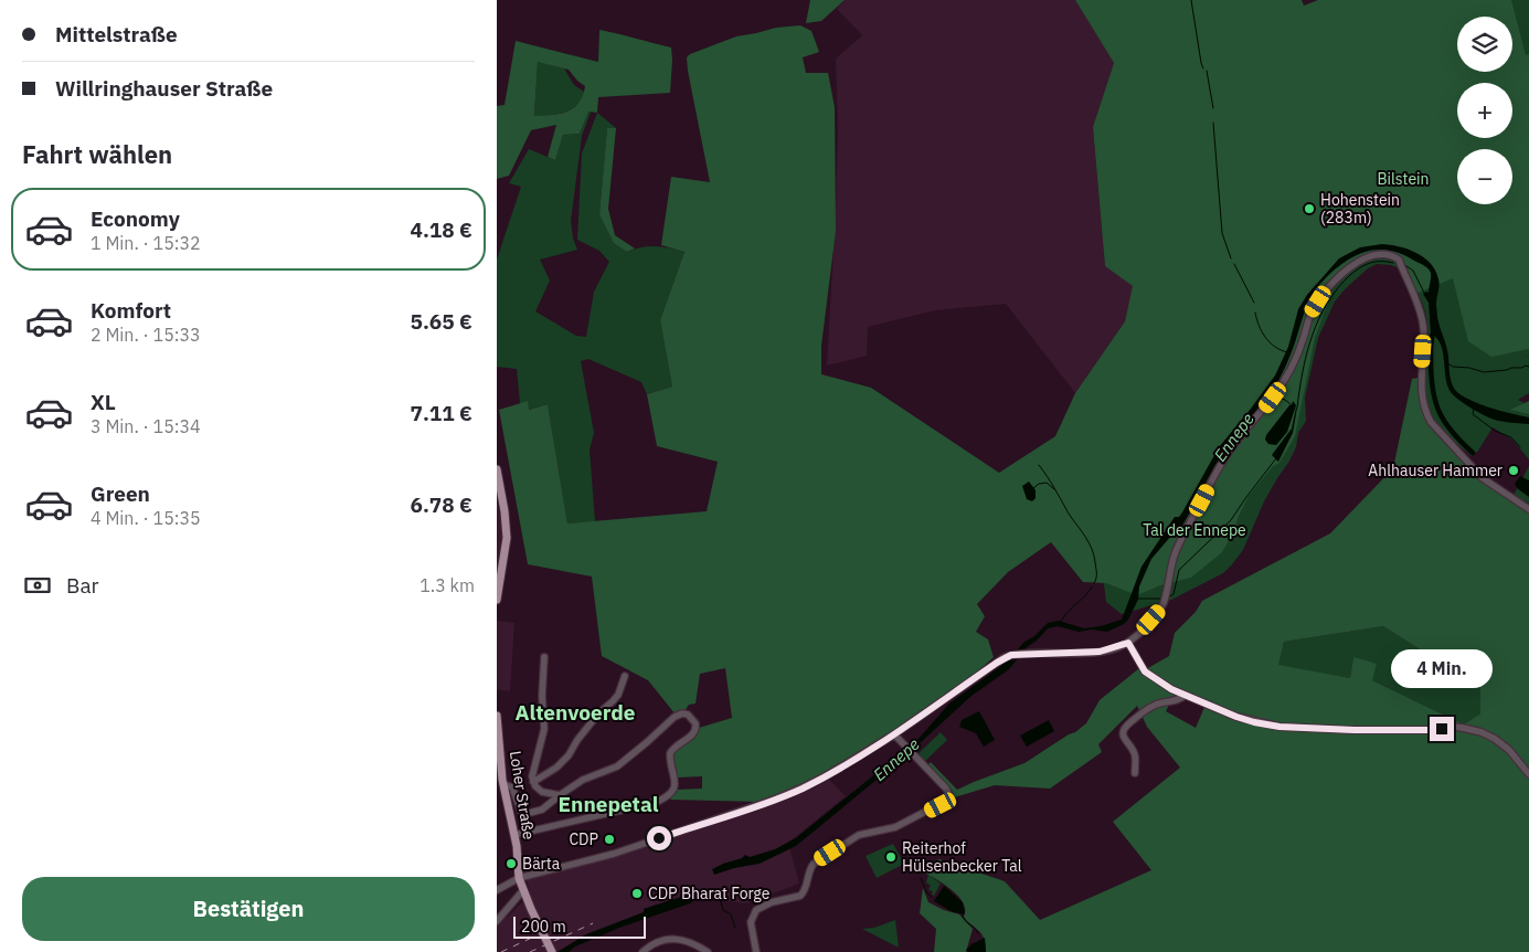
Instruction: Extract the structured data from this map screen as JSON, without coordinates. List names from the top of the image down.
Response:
{
  "streets": {
    "main road": ["Loher Straße"]
  },
  "districts": ["Altenvoerde", "Ennepetal"],
  "water": ["Ennepe"],
  "parks": ["Bilstein", "Tal der Ennepe"],
  "places": [
    "Hohenstein (283m)",
    "Ahlhauser Hammer",
    "CDP",
    "Reiterhof Hülsenbecker Tal",
    "Bärta",
    "CDP Bharat Forge"
  ],
  "scale_bar": "200 m",
  "page": {
    "banner": ["Mittelstraße", "Willringhauser Straße"],
    "map_buttons": ["+", "−"],
    "heading": "Fahrt wählen",
    "list": [
      {
        "name": "Economy",
        "note": "1 Min. · 15:32",
        "value": "4.18 €"
      },
      {
        "name": "Komfort",
        "note": "2 Min. · 15:33",
        "value": "5.65 €"
      },
      {
        "name": "XL",
        "note": "3 Min. · 15:34",
        "value": "7.11 €"
      },
      {
        "name": "Green",
        "note": "4 Min. · 15:35",
        "value": "6.78 €"
      }
    ],
    "pay": ["Bar", "1.3 km"],
    "bubble": "4 Min.",
    "buttons": "Bestätigen",
    "scale": "200 m"
  }
}
